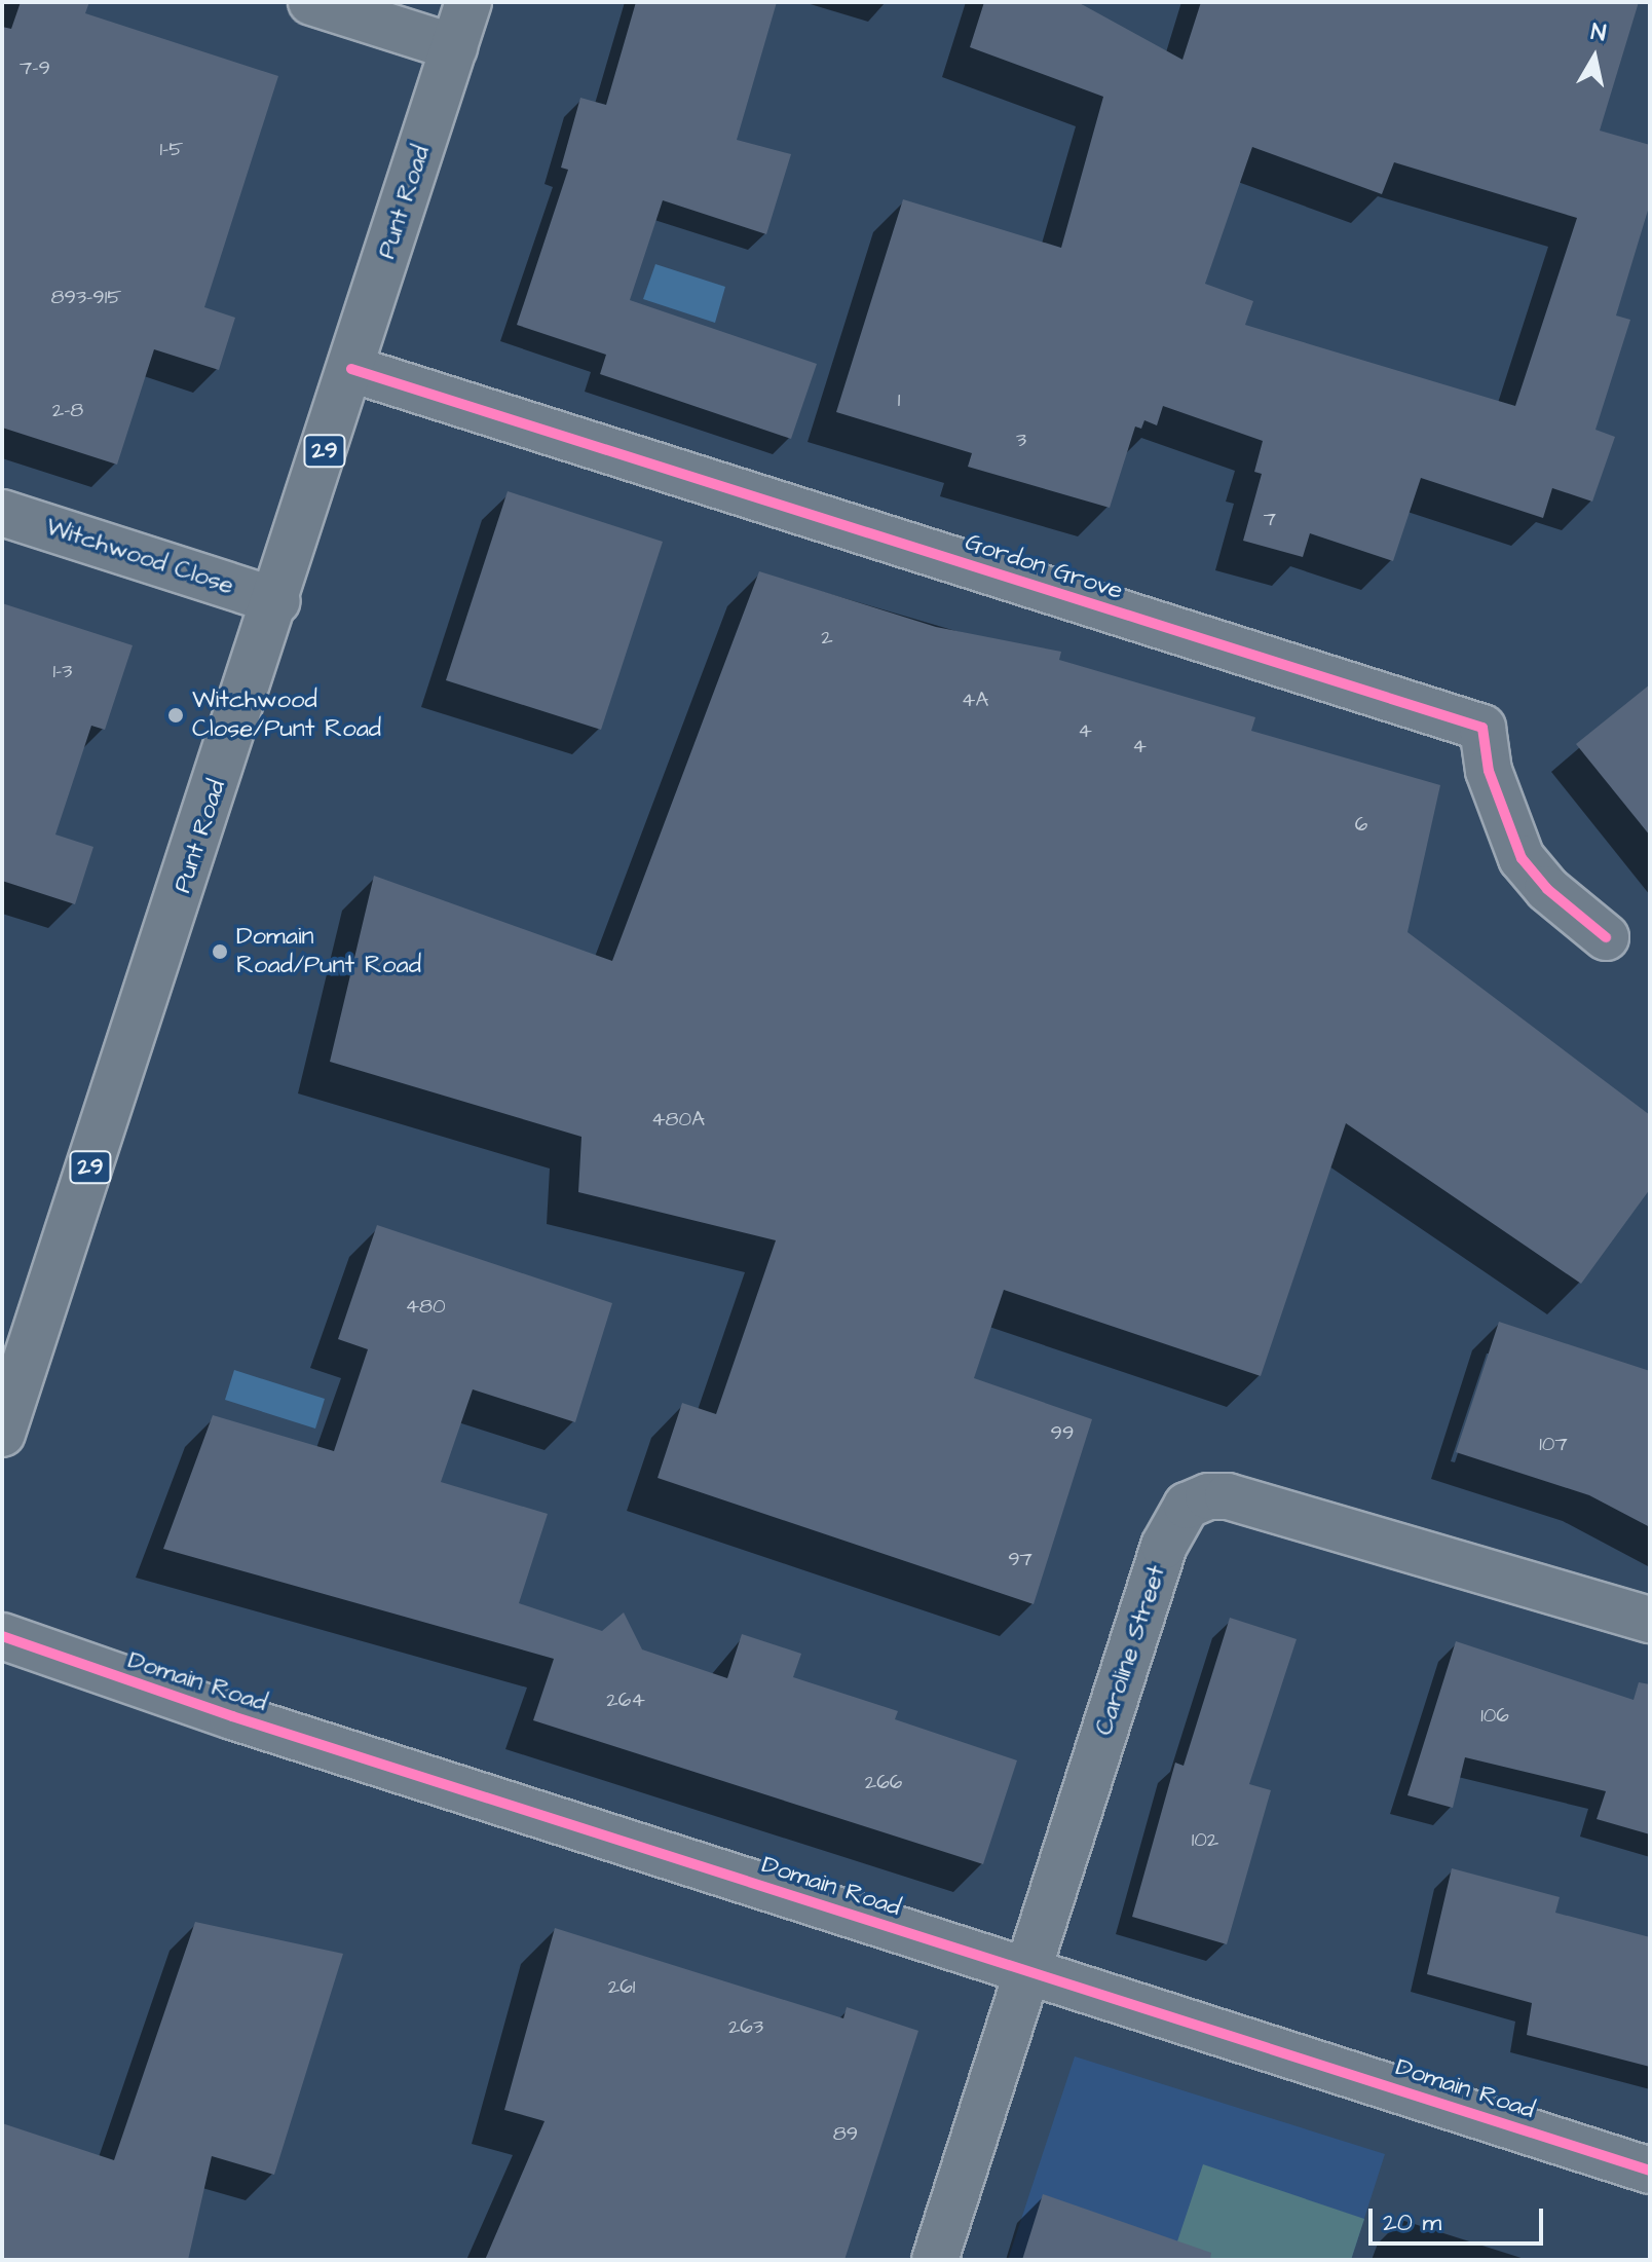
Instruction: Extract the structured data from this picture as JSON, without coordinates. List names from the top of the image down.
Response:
{
  "streets": {
    "main road": [
      "Punt Road",
      "29",
      "Witchwood Close",
      "Gordon Grove",
      "Caroline Street",
      "Domain Road"
    ]
  },
  "crossings": [
    ["Punt Road", "Witchwood Close"],
    ["Punt Road", "Gordon Grove"],
    ["Caroline Street", "Domain Road"]
  ],
  "places": ["Witchwood Close/Punt Road", "Domain Road/Punt Road"],
  "house_numbers": [
    "7-9",
    "1-5",
    "893-915",
    "1",
    "2-8",
    "3",
    "7",
    "2",
    "1-3",
    "4A",
    "4",
    "4",
    "6",
    "480A",
    "480",
    "99",
    "107",
    "97",
    "264",
    "106",
    "266",
    "102",
    "261",
    "263",
    "89"
  ],
  "scale_bar": "20 m",
  "north": "top"
}
